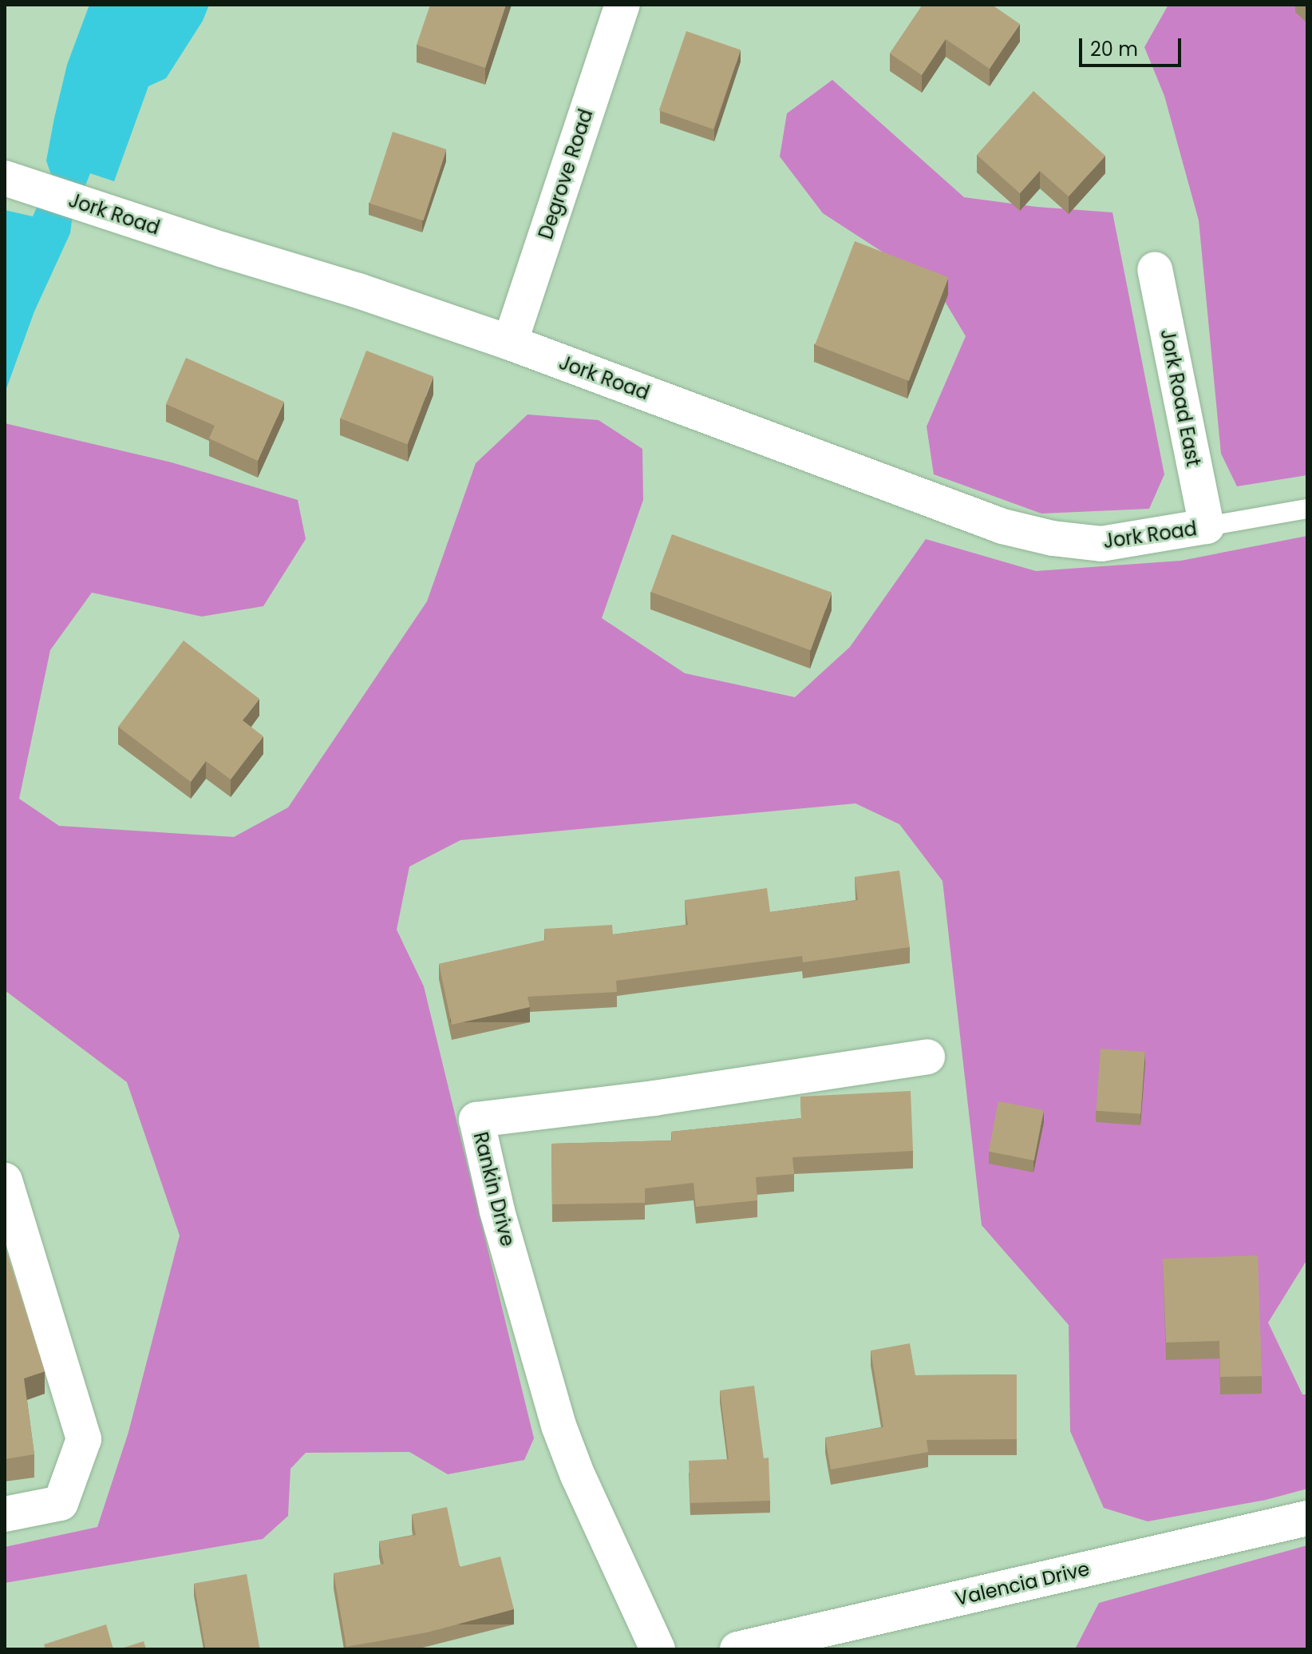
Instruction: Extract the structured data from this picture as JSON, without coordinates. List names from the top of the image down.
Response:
{
  "streets": {
    "street": [
      "Degrove Road",
      "Jork Road",
      "Jork Road East",
      "Rankin Drive",
      "Valencia Drive"
    ]
  },
  "crossings": [
    ["Degrove Road", "Jork Road"],
    ["Jork Road", "Jork Road East"]
  ],
  "scale_bar": "20 m"
}
